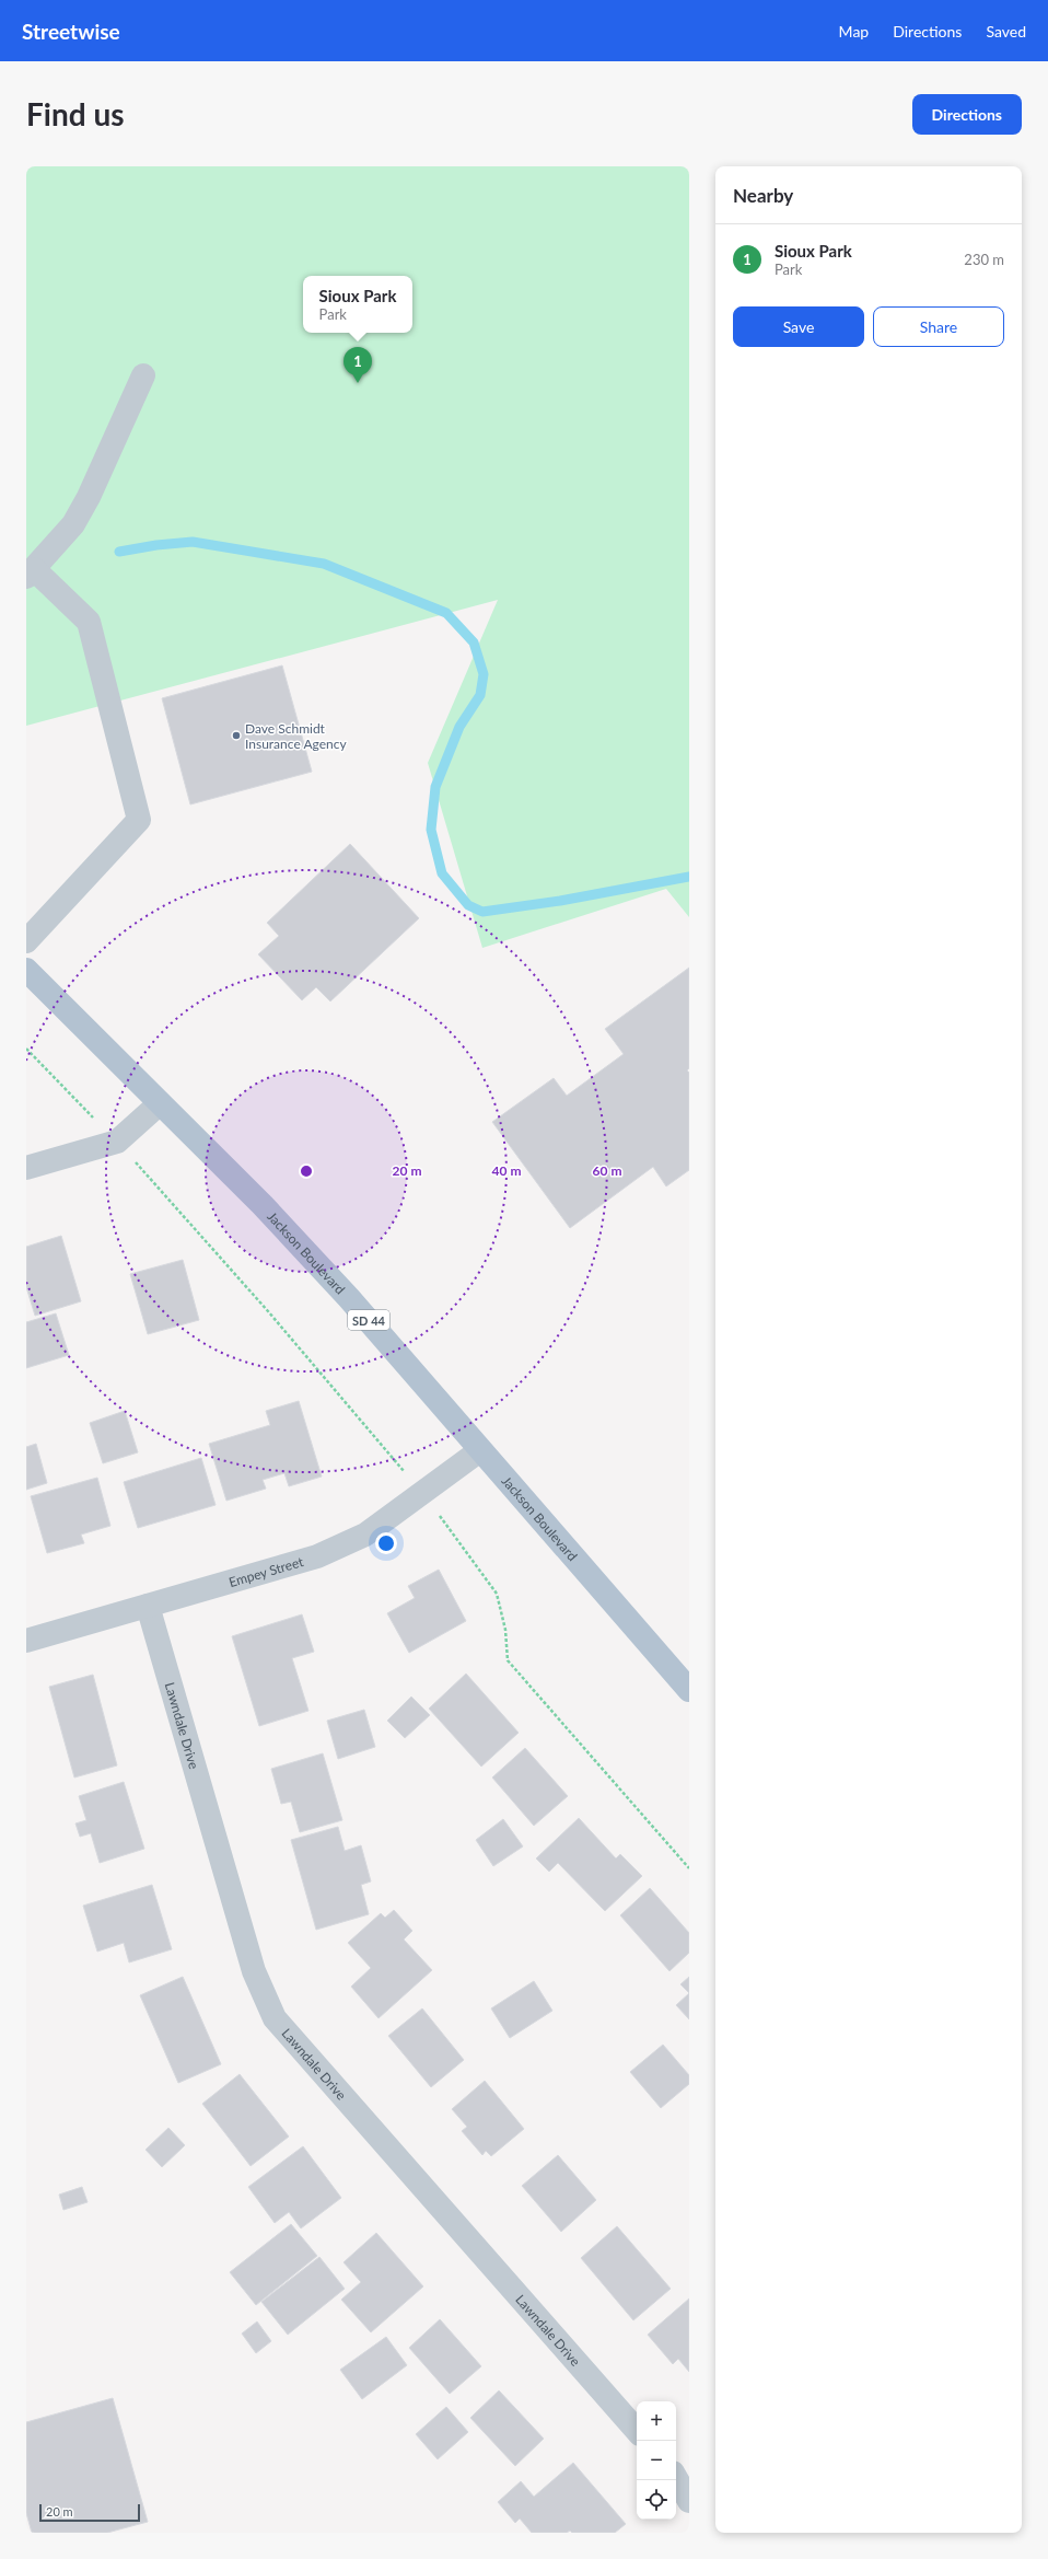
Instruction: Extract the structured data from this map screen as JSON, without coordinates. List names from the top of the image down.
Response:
{
  "streets": {
    "main road": ["Jackson Boulevard", "SD 44"],
    "street": ["Empey Street", "Lawndale Drive"]
  },
  "crossings": [
    ["Jackson Boulevard", "Empey Street"],
    ["Empey Street", "Lawndale Drive"]
  ],
  "places": ["Dave Schmidt Insurance Agency"],
  "scale_bar": "20 m",
  "page": {
    "header": "Streetwise",
    "nav": ["Map", "Directions", "Saved"],
    "buttons": [
      "Directions",
      ["Save", "Share"]
    ],
    "title": "Find us",
    "heading": "Nearby",
    "list": [
      {
        "mark": "1",
        "name": "Sioux Park",
        "note": "Park",
        "value": "230 m"
      }
    ],
    "popup": ["Sioux Park", "Park"],
    "pins": "1",
    "map_buttons": ["+", "−"],
    "scale": "20 m"
  },
  "rings": ["20 m", "40 m", "60 m"]
}
